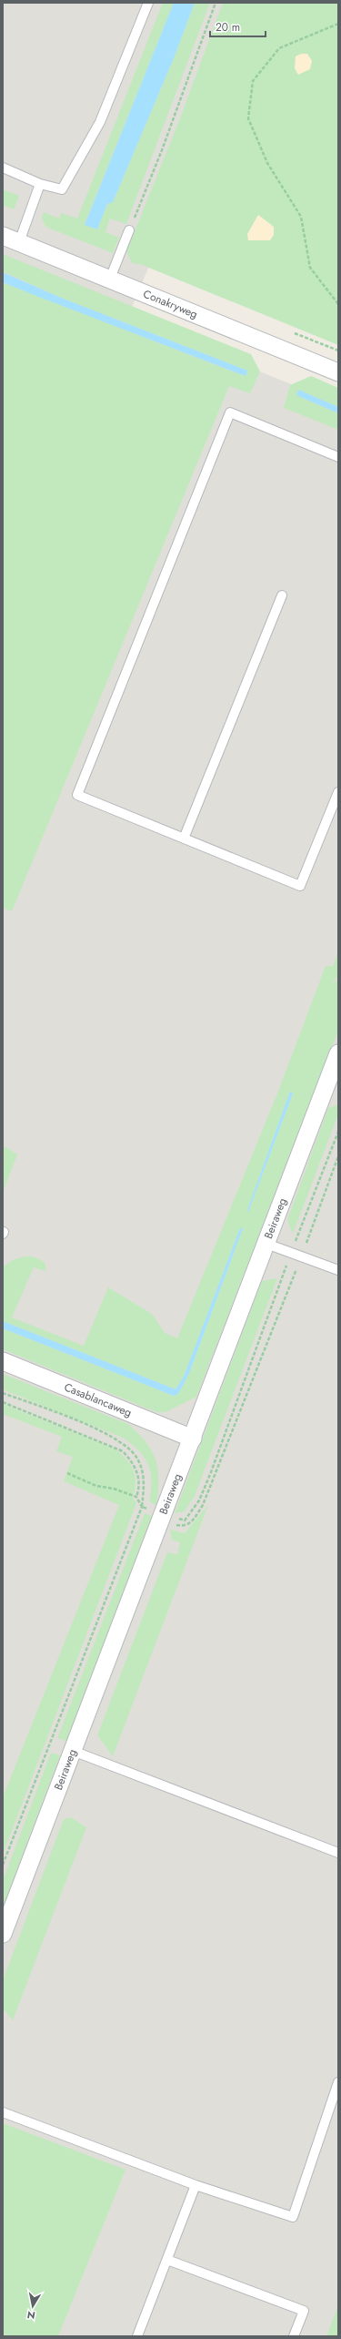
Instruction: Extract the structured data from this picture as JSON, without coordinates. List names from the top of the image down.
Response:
{
  "streets": {
    "street": ["Conakryweg", "Beiraweg", "Casablancaweg"]
  },
  "crossings": [
    ["Beiraweg", "Casablancaweg"]
  ],
  "scale_bar": "20 m",
  "north": "bottom"
}
